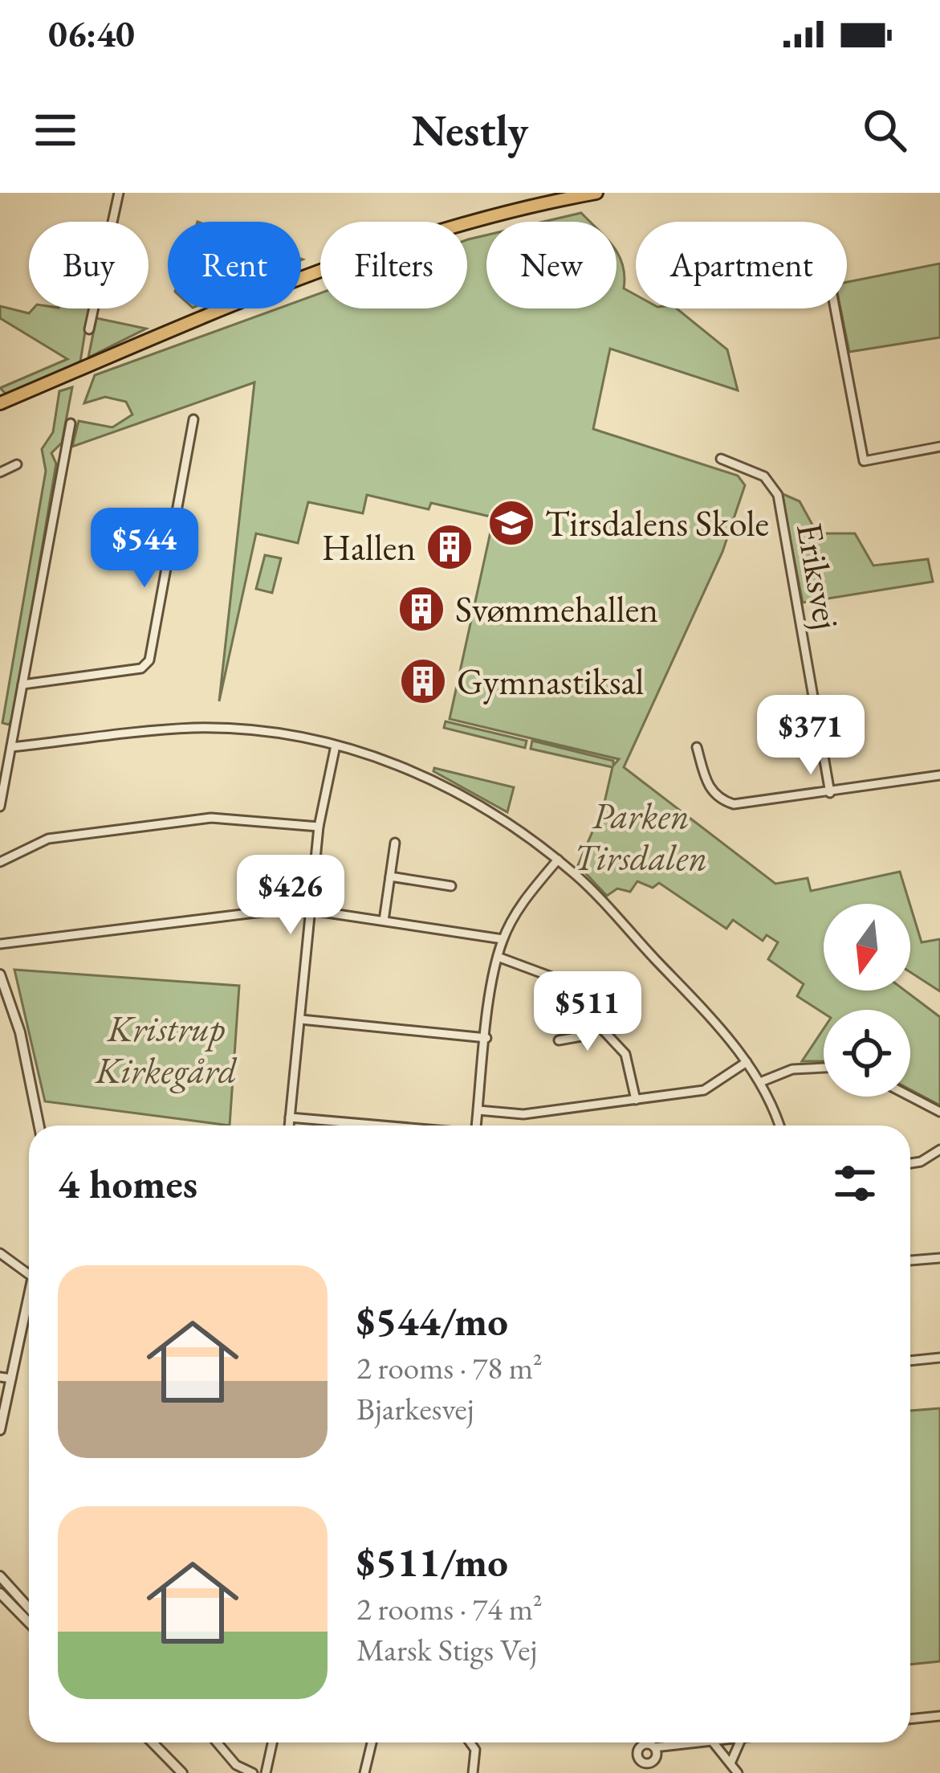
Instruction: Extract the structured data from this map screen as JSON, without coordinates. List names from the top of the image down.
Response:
{
  "streets": {
    "street": ["Eriksvej"]
  },
  "parks": ["Parken Tirsdalen", "Kristrup Kirkegård"],
  "places": {
    "school or university": ["Tirsdalens Skole"],
    "building": ["Hallen", "Svømmehallen", "Gymnastiksal"]
  },
  "north": "bottom",
  "page": {
    "status": "06:40",
    "header": "Nestly",
    "chip": [
      "Buy",
      "Rent",
      "Filters",
      "New",
      "Apartment"
    ],
    "price": [
      "$544",
      "$371",
      "$426",
      "$511"
    ],
    "heading": "4 homes",
    "list": [
      {
        "name": "$544/mo",
        "note": "2 rooms · 78 m² · Bjarkesvej"
      },
      {
        "name": "$511/mo",
        "note": "2 rooms · 74 m² · Marsk Stigs Vej"
      }
    ]
  }
}
